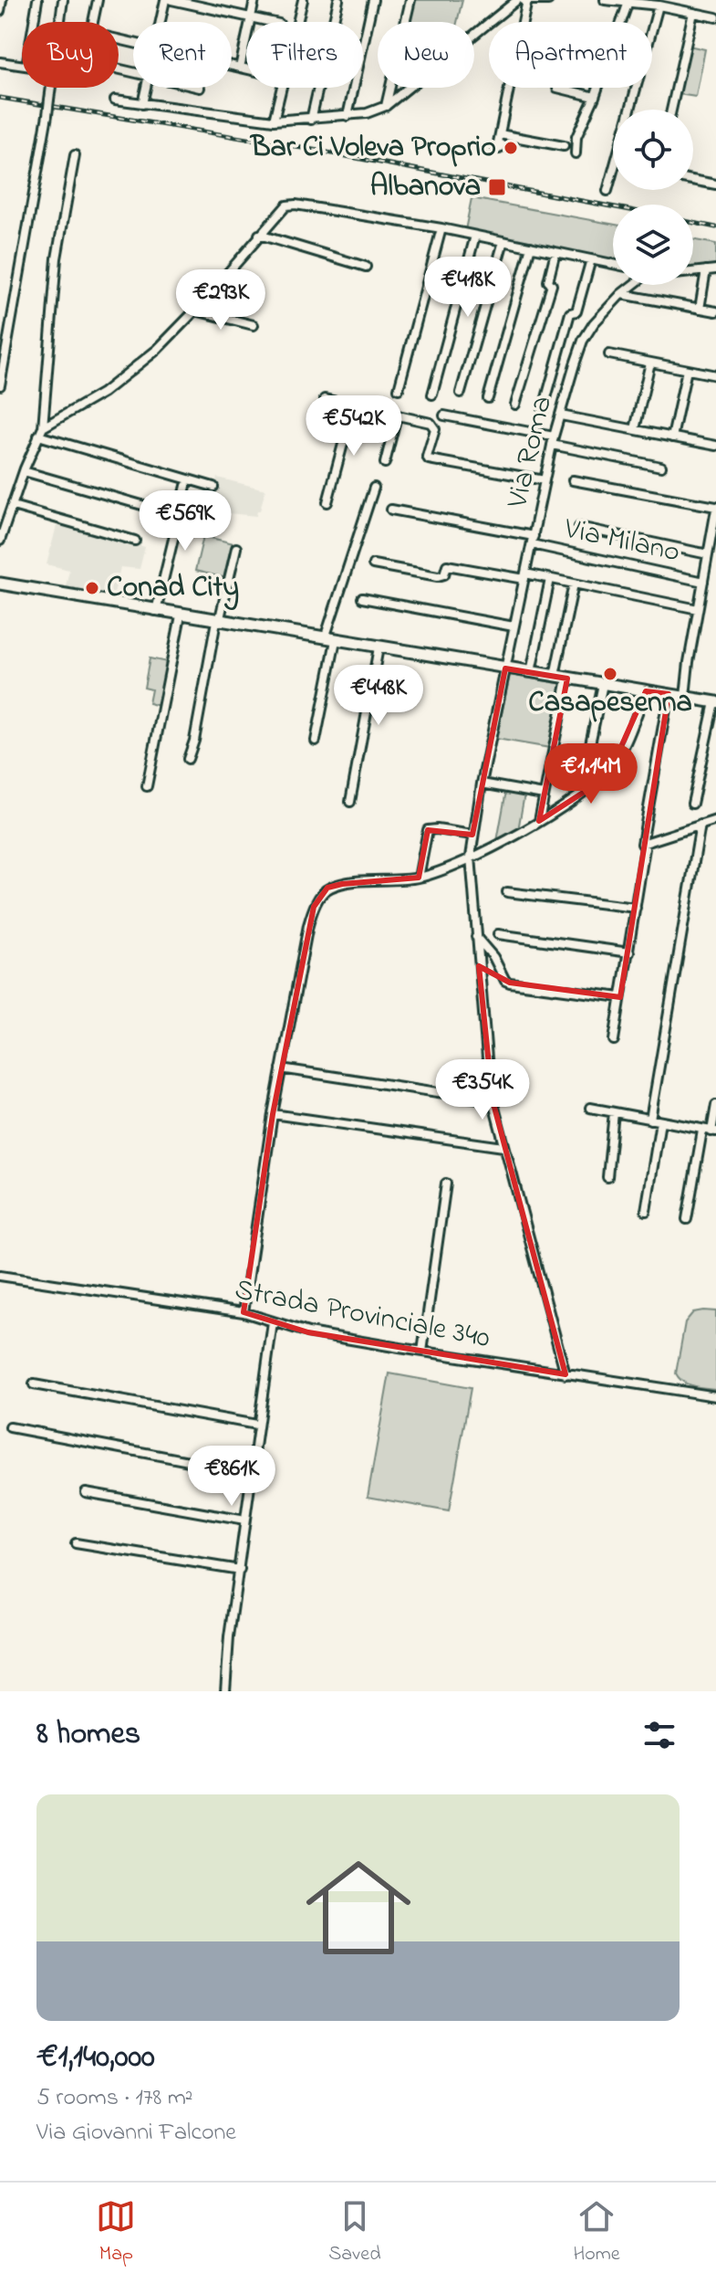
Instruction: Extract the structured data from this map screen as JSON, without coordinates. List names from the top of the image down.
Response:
{
  "streets": {
    "street": ["Via Roma", "Via Milano", "Strada Provinciale 340"]
  },
  "crossings": [
    ["Via Roma", "Via Milano"],
    ["Via Roma", "Strada Provinciale 340"]
  ],
  "places": {
    "other": ["Bar Ci Voleva Proprio", "Conad City", "Casapesenna"],
    "transit": ["Albanova"]
  },
  "page": {
    "chip": [
      "Buy",
      "Rent",
      "Filters",
      "New",
      "Apartment"
    ],
    "price": [
      "€418K",
      "€293K",
      "€542K",
      "€569K",
      "€448K",
      "€1.14M",
      "€354K",
      "€861K"
    ],
    "heading": "8 homes",
    "list": [
      {
        "name": "€1,140,000",
        "note": "5 rooms · 178 m² · Via Giovanni Falcone"
      }
    ],
    "tabs": ["Map", "Saved", "Home"]
  }
}
